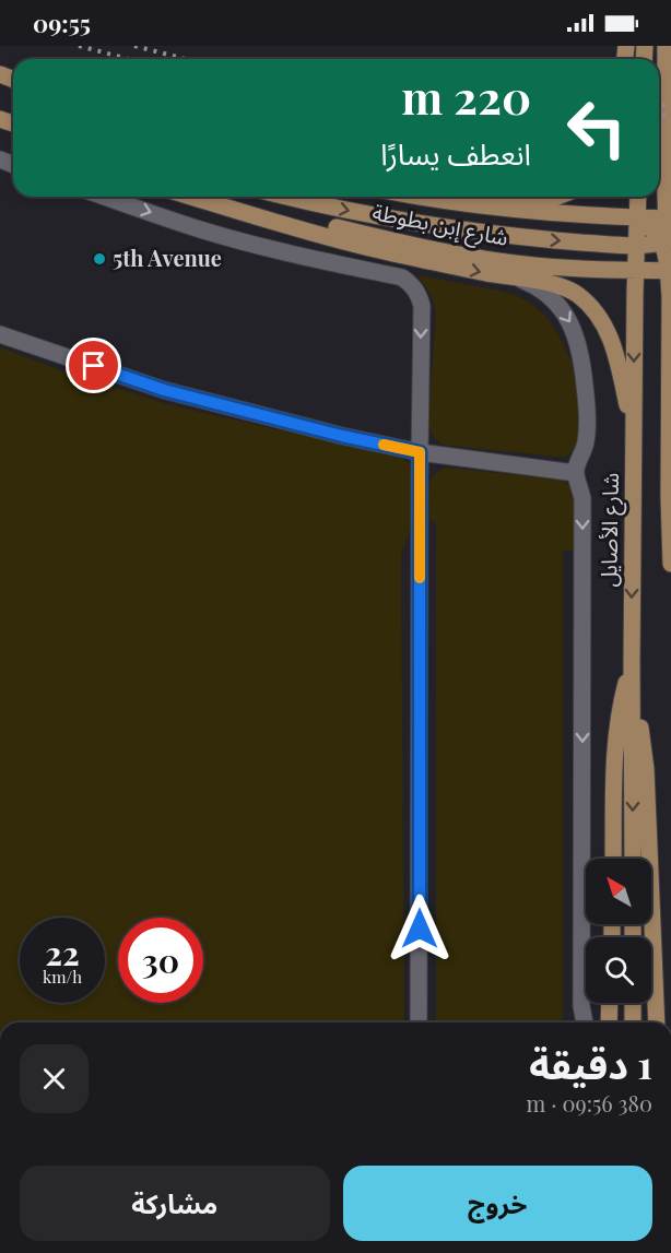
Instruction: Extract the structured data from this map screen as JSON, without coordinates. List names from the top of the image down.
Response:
{
  "streets": {
    "main road": ["شارع إبن بطوطة", "شارع الأصايل"]
  },
  "crossings": [
    ["شارع إبن بطوطة", "شارع الأصايل"]
  ],
  "places": ["5th Avenue"],
  "north": "top left",
  "page": {
    "status": "09:55",
    "turn": ["220 m", "انعطف يسارًا"],
    "speed": "22 km/h",
    "limit": "30",
    "heading": ["1 دقيقة", "380 m · 09:56"],
    "buttons": ["خروج", "مشاركة"]
  }
}
